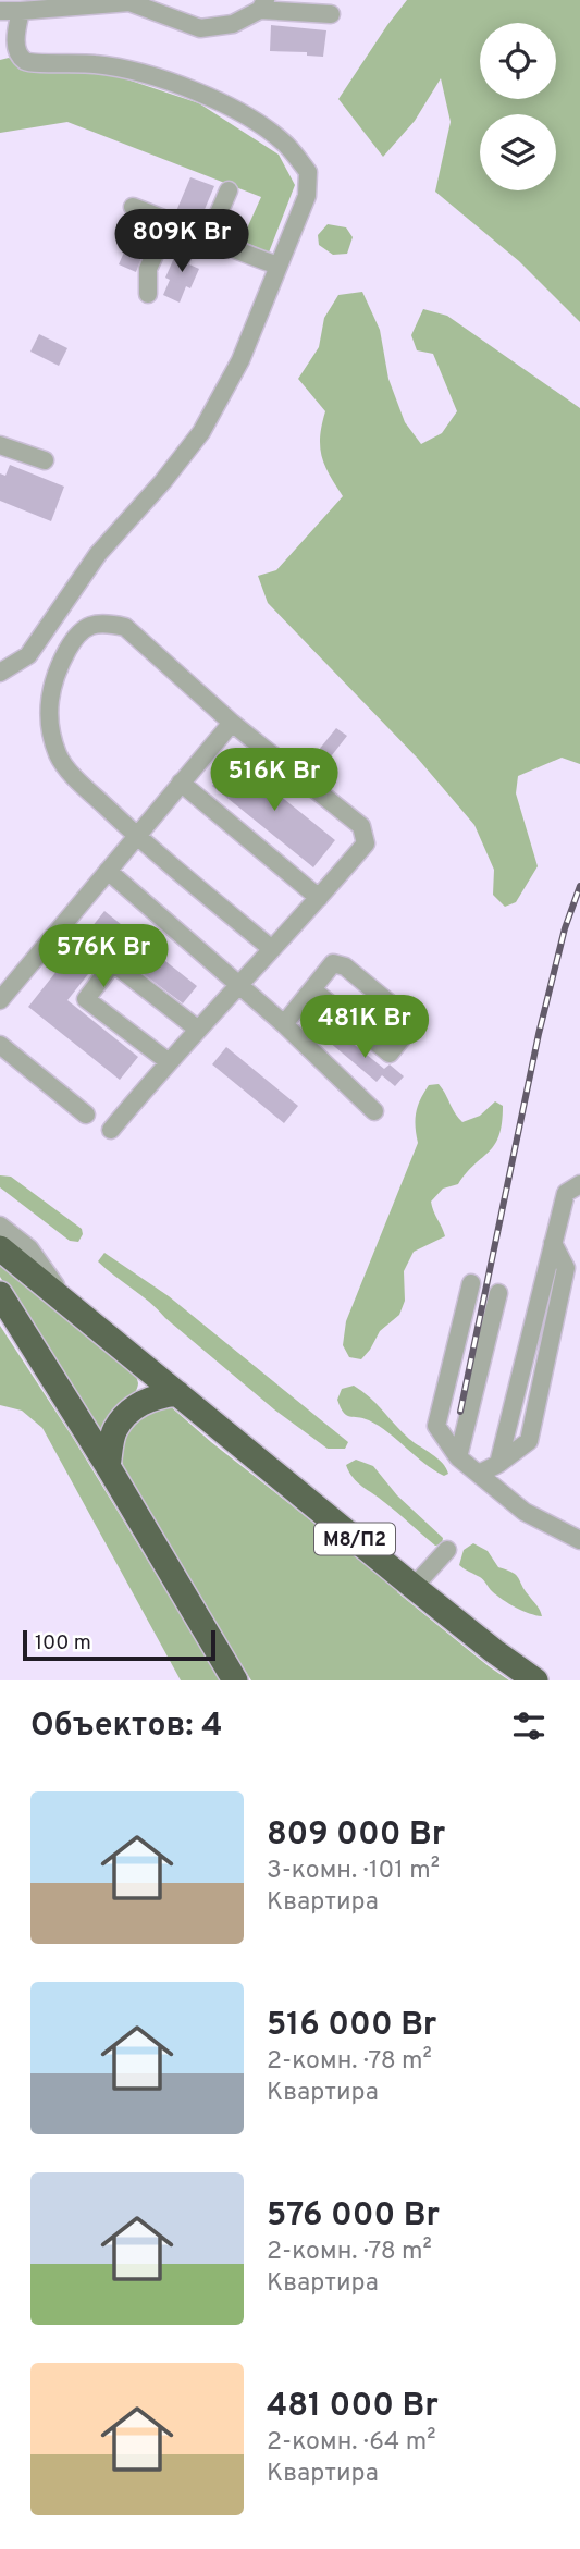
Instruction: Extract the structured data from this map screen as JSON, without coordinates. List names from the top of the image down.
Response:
{
  "streets": {
    "highway": ["М8/П2"]
  },
  "scale_bar": "100 m",
  "page": {
    "price": [
      "809K Br",
      "516K Br",
      "576K Br",
      "481K Br"
    ],
    "scale": "100 m",
    "heading": "Объектов: 4",
    "list": [
      {
        "name": "809 000 Br",
        "note": "3-комн. · 101 m² · Квартира"
      },
      {
        "name": "516 000 Br",
        "note": "2-комн. · 78 m² · Квартира"
      },
      {
        "name": "576 000 Br",
        "note": "2-комн. · 78 m² · Квартира"
      },
      {
        "name": "481 000 Br",
        "note": "2-комн. · 64 m² · Квартира"
      }
    ]
  }
}
